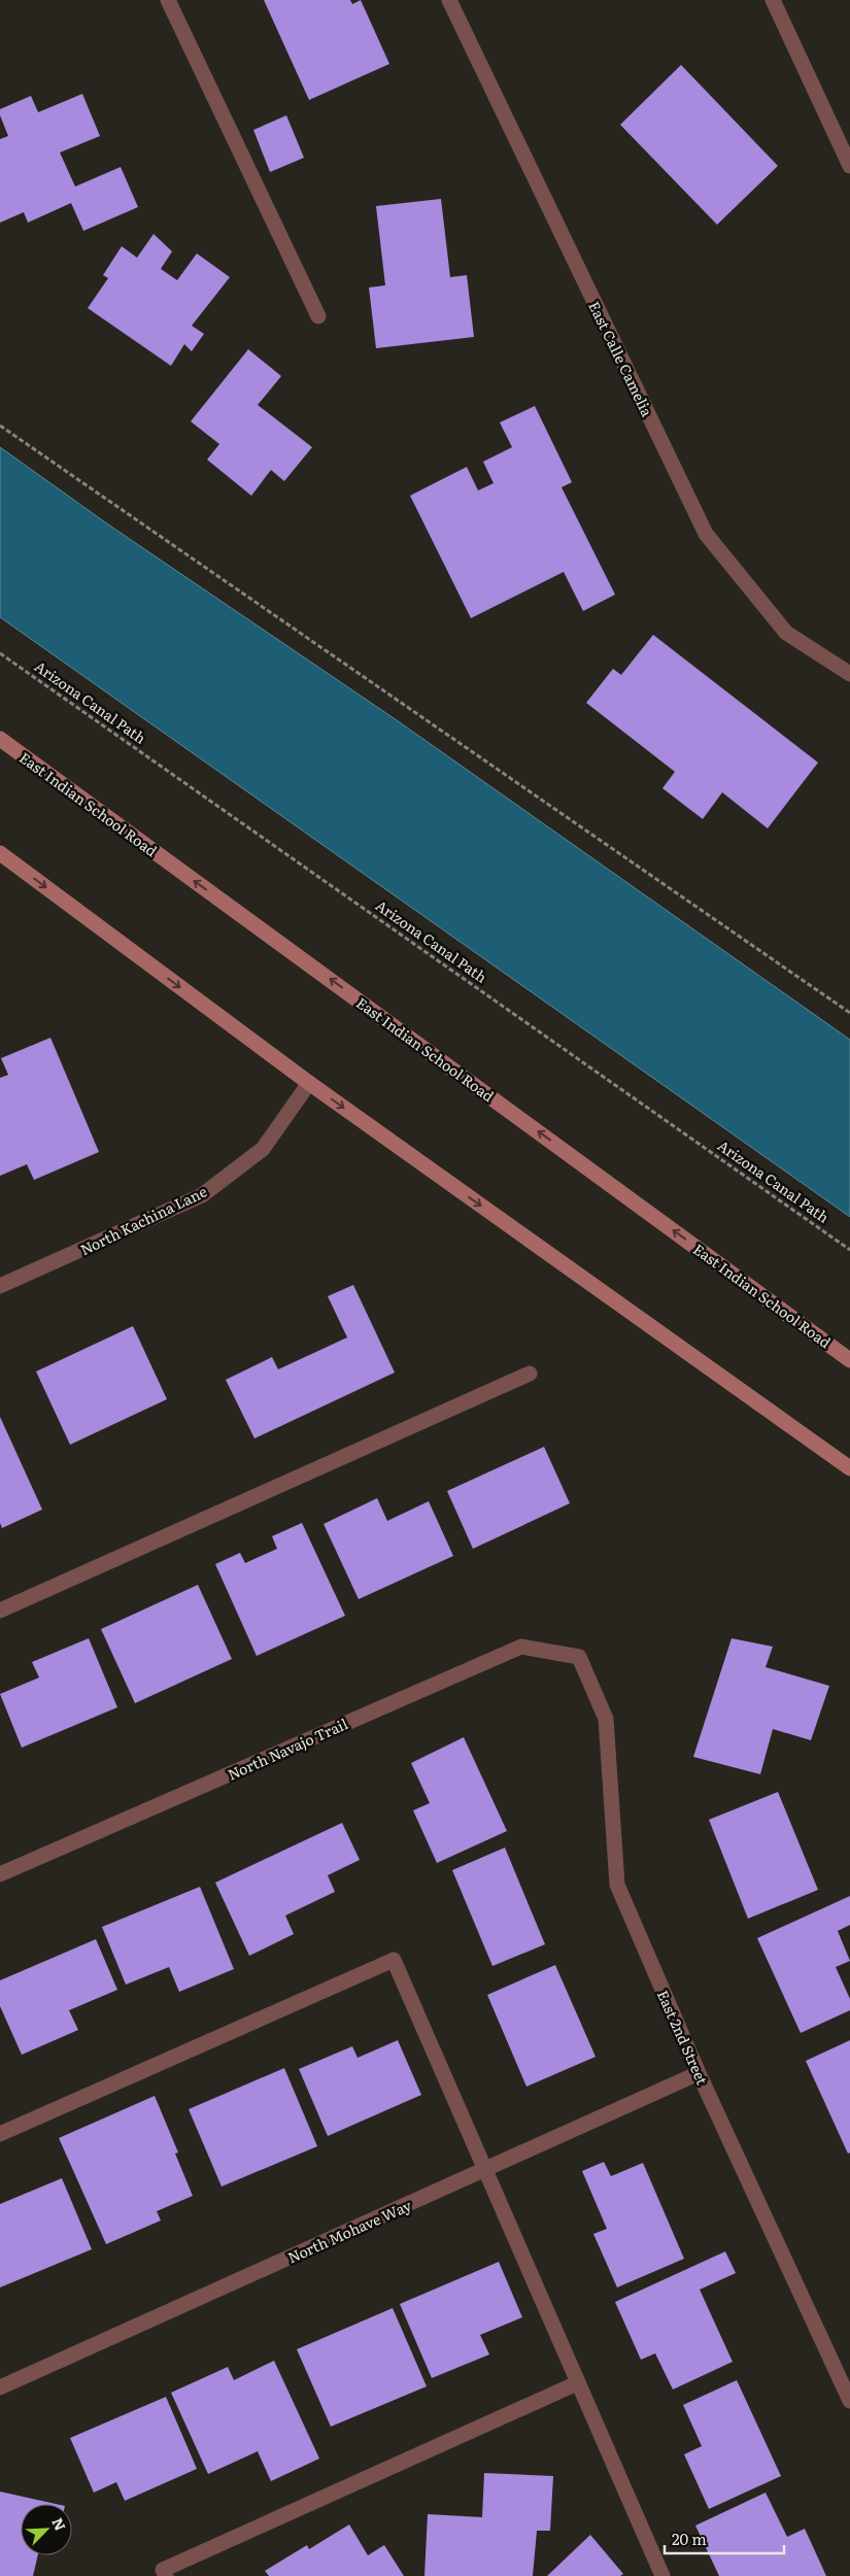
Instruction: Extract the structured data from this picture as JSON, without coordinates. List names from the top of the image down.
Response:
{
  "streets": {
    "main road": ["East Indian School Road"],
    "street": [
      "East Calle Camelia",
      "North Kachina Lane",
      "North Navajo Trail",
      "East 2nd Street",
      "North Mohave Way"
    ],
    "path": ["Arizona Canal Path"]
  },
  "crossings": [
    ["North Navajo Trail", "East 2nd Street"],
    ["East 2nd Street", "North Mohave Way"]
  ],
  "scale_bar": "20 m",
  "north": "top right"
}
